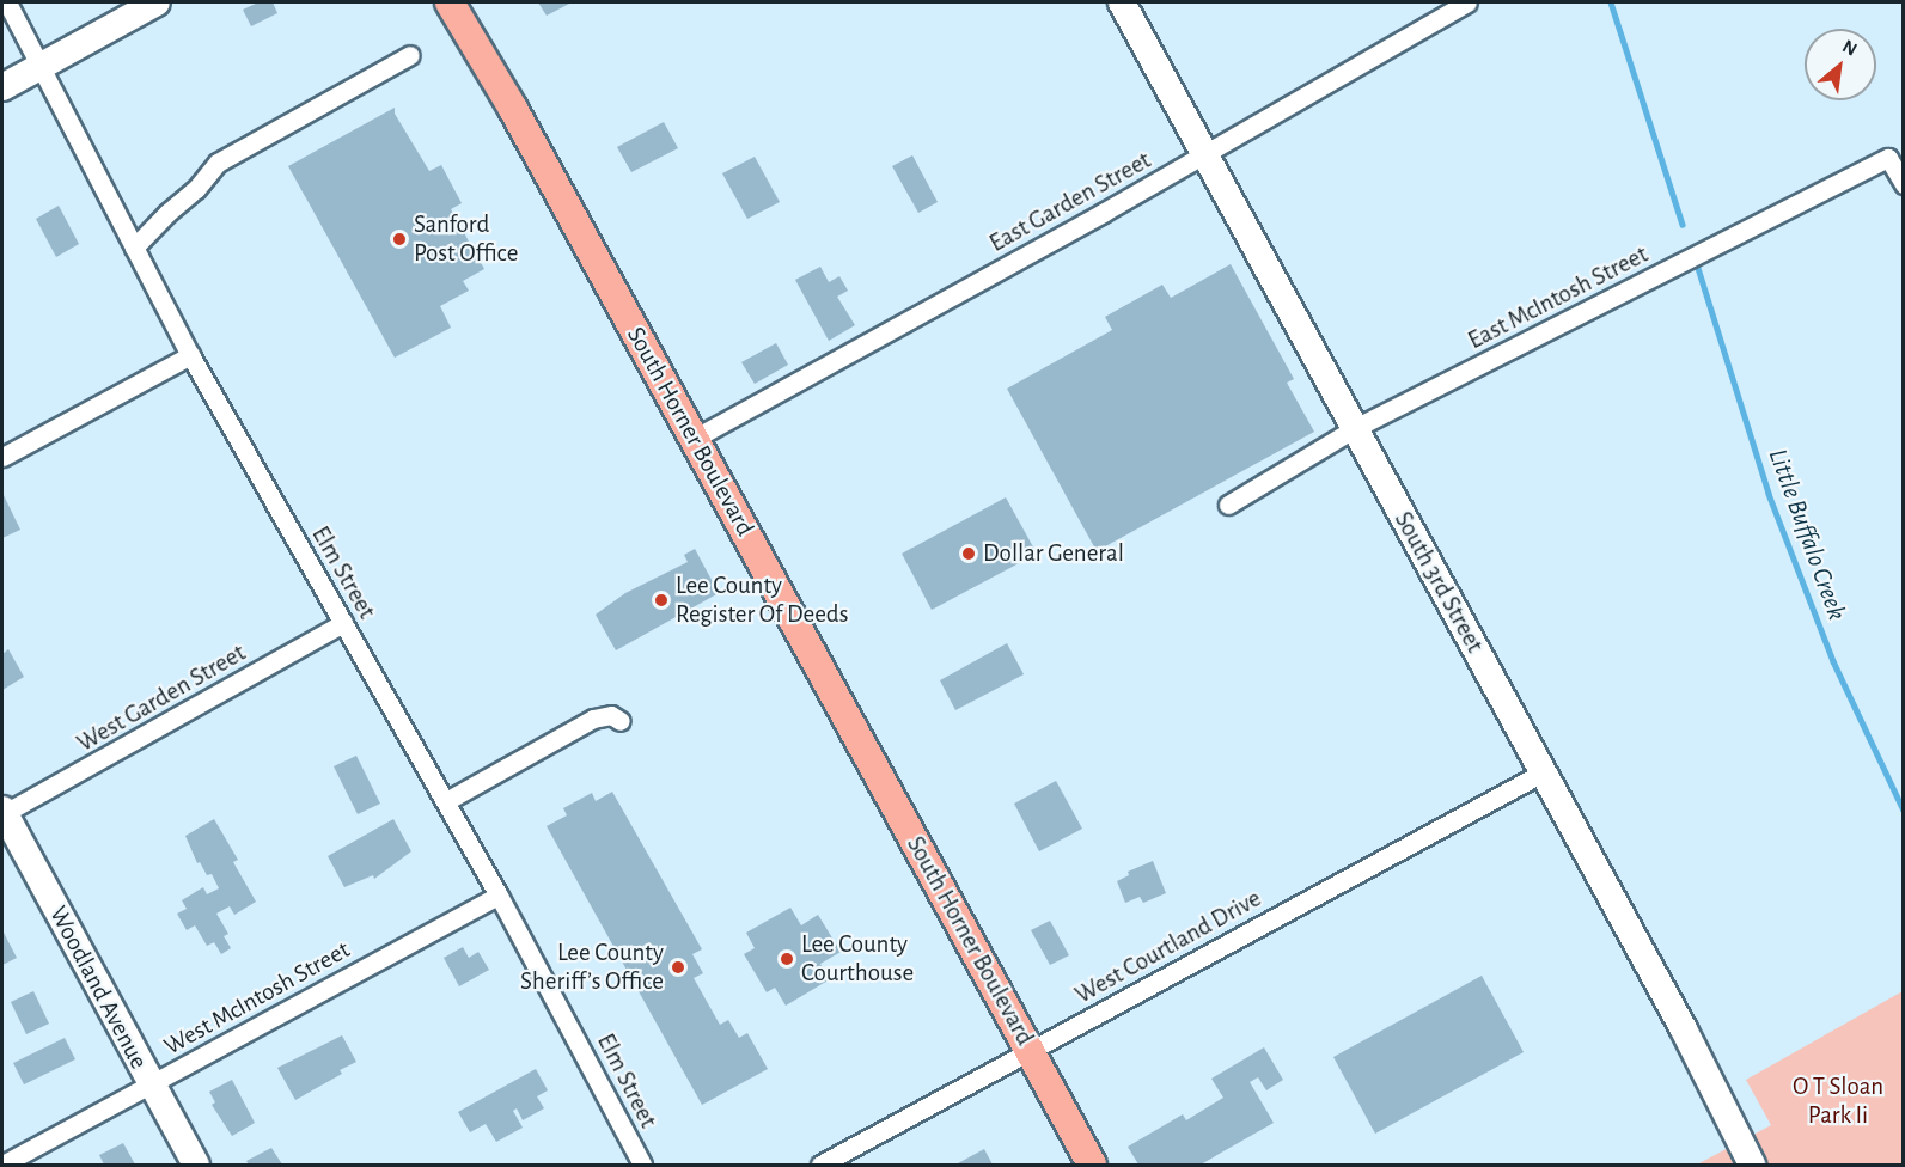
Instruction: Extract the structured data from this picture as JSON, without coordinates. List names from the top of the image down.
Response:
{
  "streets": {
    "main road": ["South Horner Boulevard"],
    "street": [
      "East Garden Street",
      "East McIntosh Street",
      "Elm Street",
      "South 3rd Street",
      "West Garden Street",
      "West Courtland Drive",
      "Woodland Avenue",
      "West McIntosh Street"
    ]
  },
  "crossings": [
    ["East Garden Street", "South Horner Boulevard"],
    ["East Garden Street", "South 3rd Street"],
    ["East McIntosh Street", "South 3rd Street"],
    ["South Horner Boulevard", "West Courtland Drive"],
    ["Elm Street", "West Garden Street"],
    ["Elm Street", "West McIntosh Street"],
    ["South 3rd Street", "West Courtland Drive"],
    ["West Garden Street", "Woodland Avenue"],
    ["Woodland Avenue", "West McIntosh Street"]
  ],
  "water": ["Little Buffalo Creek"],
  "parks": ["O T Sloan Park Ii"],
  "places": [
    "Sanford Post Office",
    "Dollar General",
    "Lee County Register Of Deeds",
    "Lee County Courthouse",
    "Lee County Sheriff’s Office"
  ],
  "north": "top right"
}
